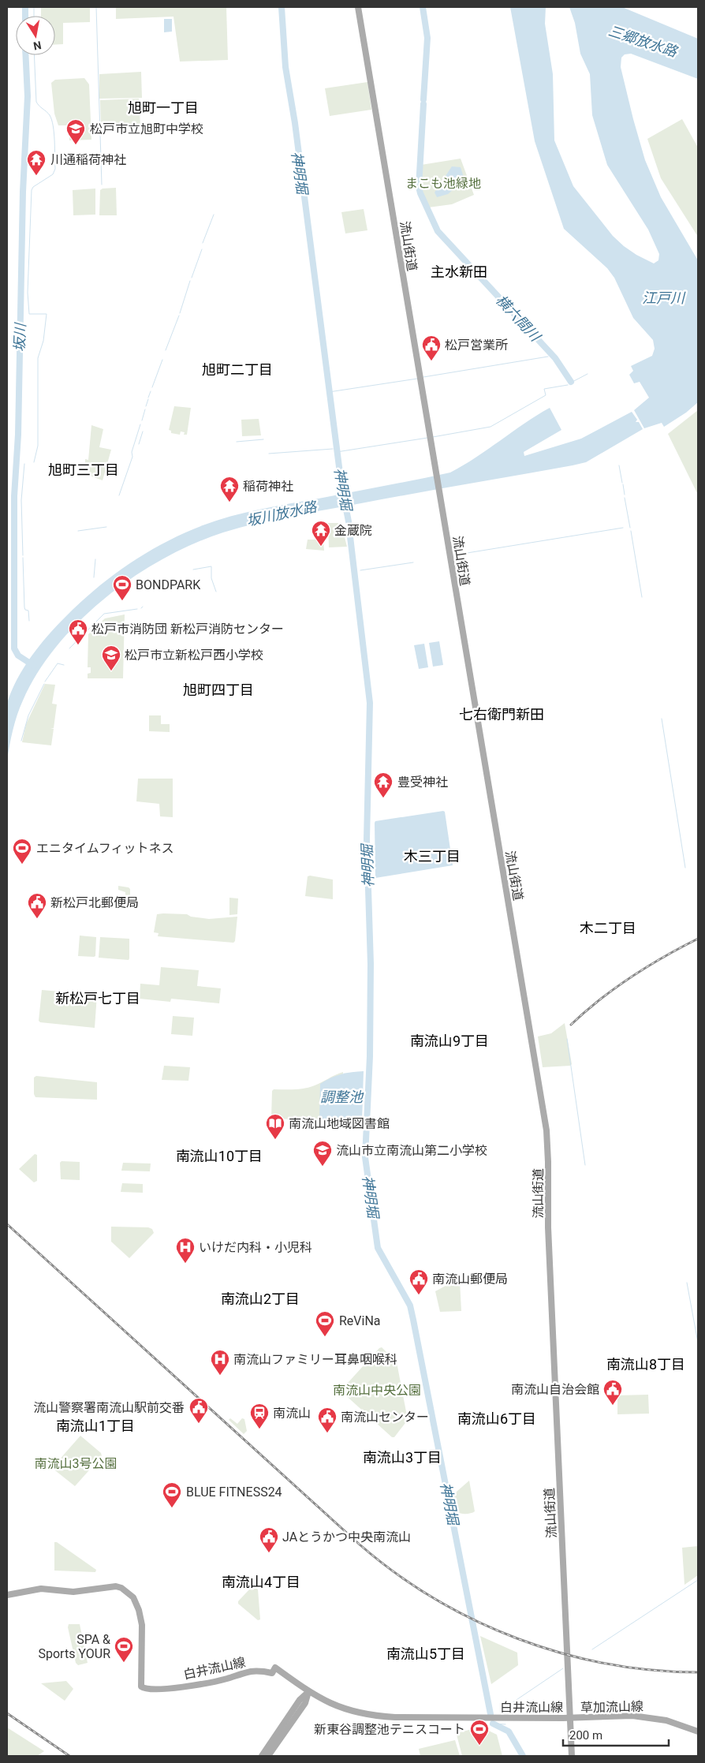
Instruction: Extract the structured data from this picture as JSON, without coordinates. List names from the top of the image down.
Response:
{
  "streets": {
    "main road": ["流山街道", "白井流山線", "草加流山線"]
  },
  "crossings": [
    ["流山街道", "白井流山線"],
    ["流山街道", "草加流山線"],
    ["白井流山線", "草加流山線"]
  ],
  "districts": [
    "旭町一丁目",
    "主水新田",
    "旭町二丁目",
    "旭町三丁目",
    "旭町四丁目",
    "七右衛門新田",
    "木三丁目",
    "木二丁目",
    "新松戸七丁目",
    "南流山9丁目",
    "南流山10丁目",
    "南流山2丁目",
    "南流山8丁目",
    "南流山6丁目",
    "南流山1丁目",
    "南流山3丁目",
    "南流山4丁目",
    "南流山5丁目"
  ],
  "water": [
    "三郷放水路",
    "神明堀",
    "江戸川",
    "横六間川",
    "坂川",
    "坂川放水路",
    "調整池"
  ],
  "parks": ["まこも池緑地", "南流山中央公園", "南流山3号公園"],
  "places": {
    "school or university": ["松戸市立旭町中学校", "松戸市立新松戸西小学校", "流山市立南流山第二小学校"],
    "temple": [
      "川通稲荷神社",
      "稲荷神社",
      "金蔵院",
      "豊受神社"
    ],
    "public building": [
      "松戸営業所",
      "松戸市消防団 新松戸消防センター",
      "新松戸北郵便局",
      "南流山郵便局",
      "南流山自治会館",
      "流山警察署南流山駅前交番",
      "南流山センター",
      "JAとうかつ中央南流山"
    ],
    "sports": [
      "BONDPARK",
      "エニタイムフィットネス",
      "ReViNa",
      "BLUE FITNESS24",
      "SPA & Sports YOUR",
      "新東谷調整池テニスコート"
    ],
    "library": ["南流山地域図書館"],
    "hospital": ["いけだ内科・小児科", "南流山ファミリー耳鼻咽喉科"],
    "station": ["南流山"]
  },
  "scale_bar": "200 m",
  "north": "bottom"
}
